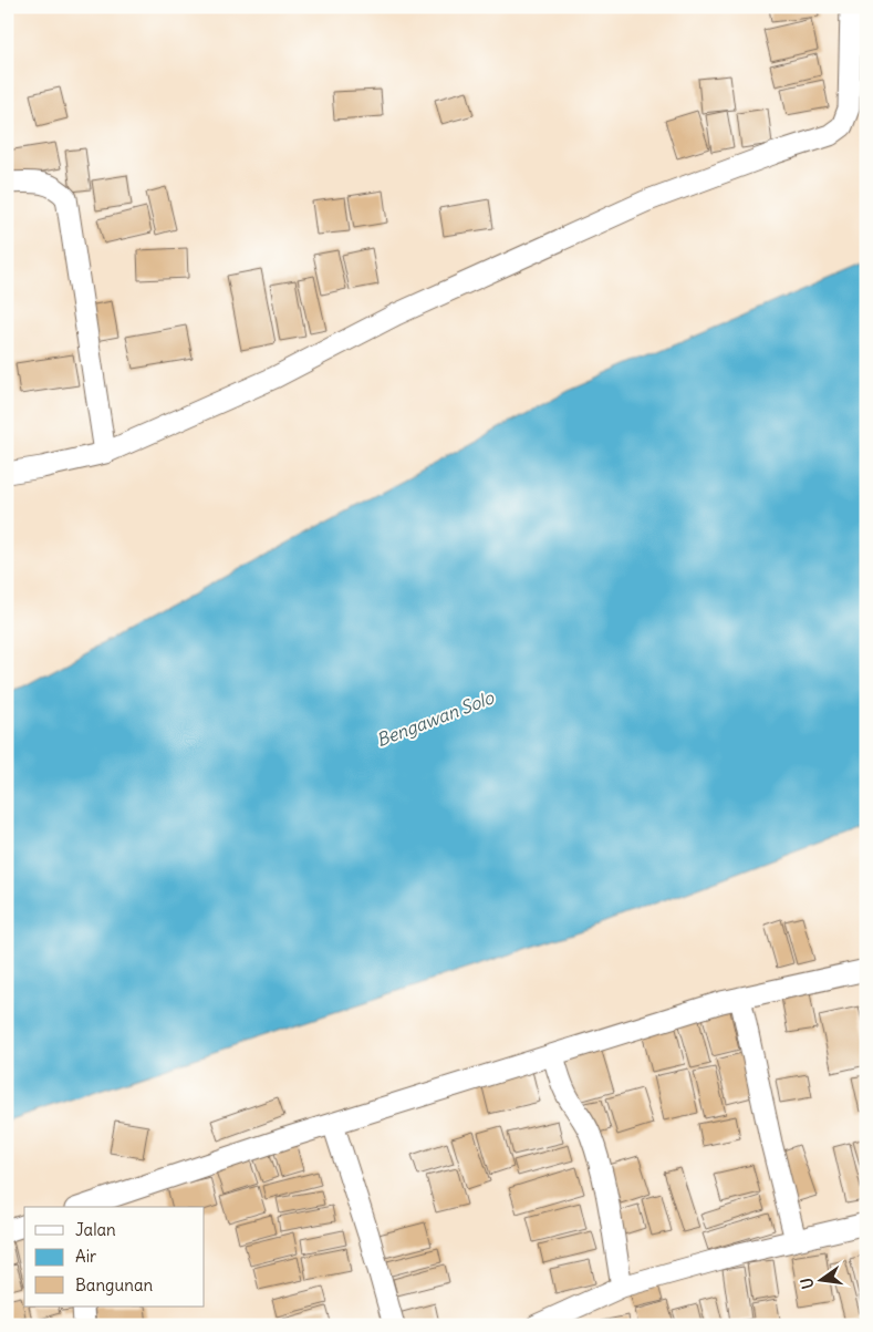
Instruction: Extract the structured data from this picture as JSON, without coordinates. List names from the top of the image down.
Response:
{
  "water": ["Bengawan Solo"],
  "legend": ["Jalan", "Air", "Bangunan"],
  "north": "left"
}
